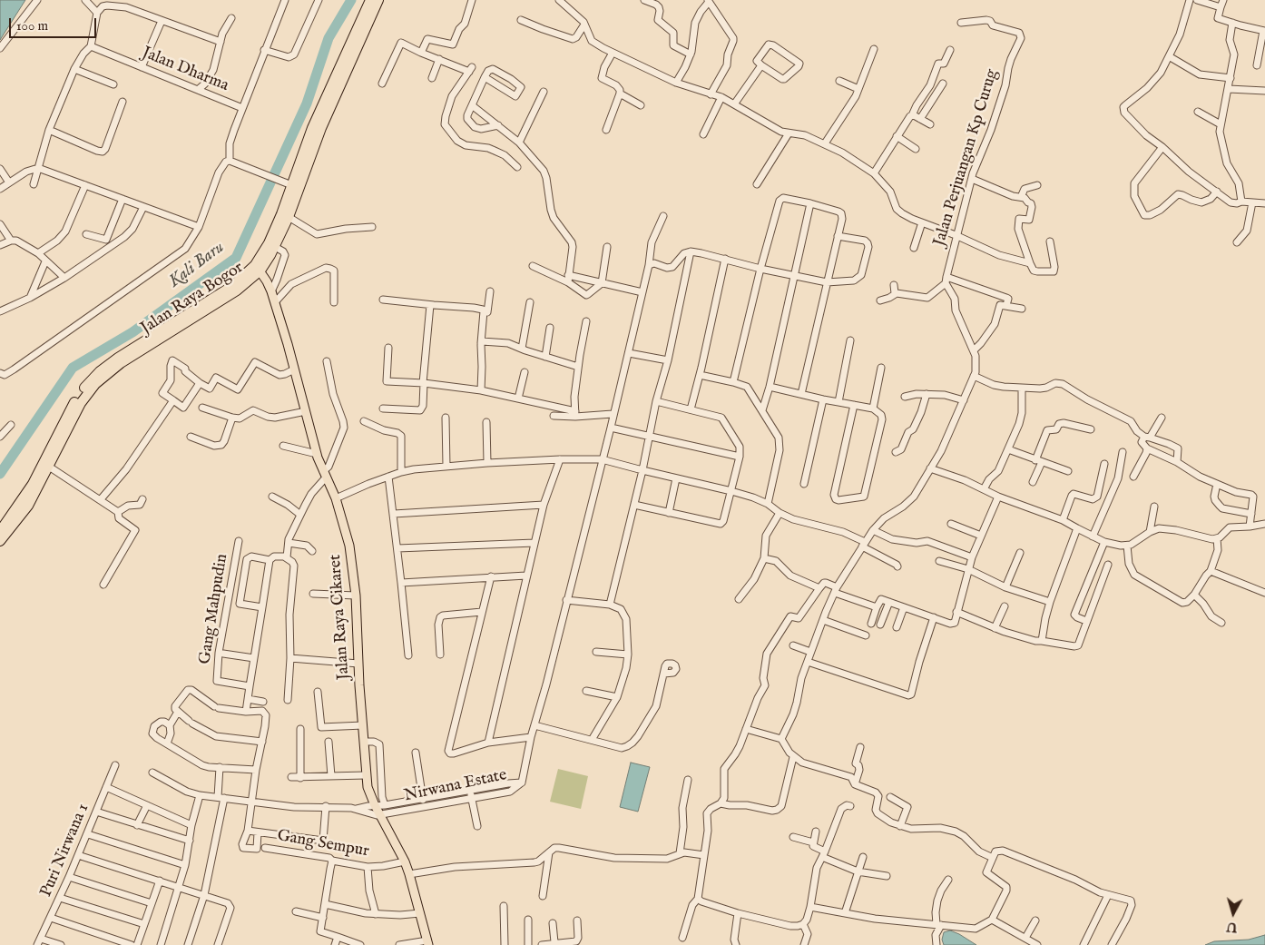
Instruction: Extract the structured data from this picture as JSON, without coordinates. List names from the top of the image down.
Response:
{
  "streets": {
    "highway": ["Jalan Raya Bogor"],
    "main road": ["Jalan Raya Cikaret"],
    "street": [
      "Jalan Dharma",
      "Jalan Perjuangan Kp Curug",
      "Gang Mahpudin",
      "Nirwana Estate",
      "Gang Sempur",
      "Puri Nirwana 1"
    ]
  },
  "crossings": [
    ["Jalan Raya Bogor", "Jalan Raya Cikaret"],
    ["Jalan Raya Cikaret", "Nirwana Estate"],
    ["Jalan Raya Cikaret", "Gang Sempur"]
  ],
  "water": ["Kali Baru"],
  "scale_bar": "100 m",
  "north": "bottom"
}
